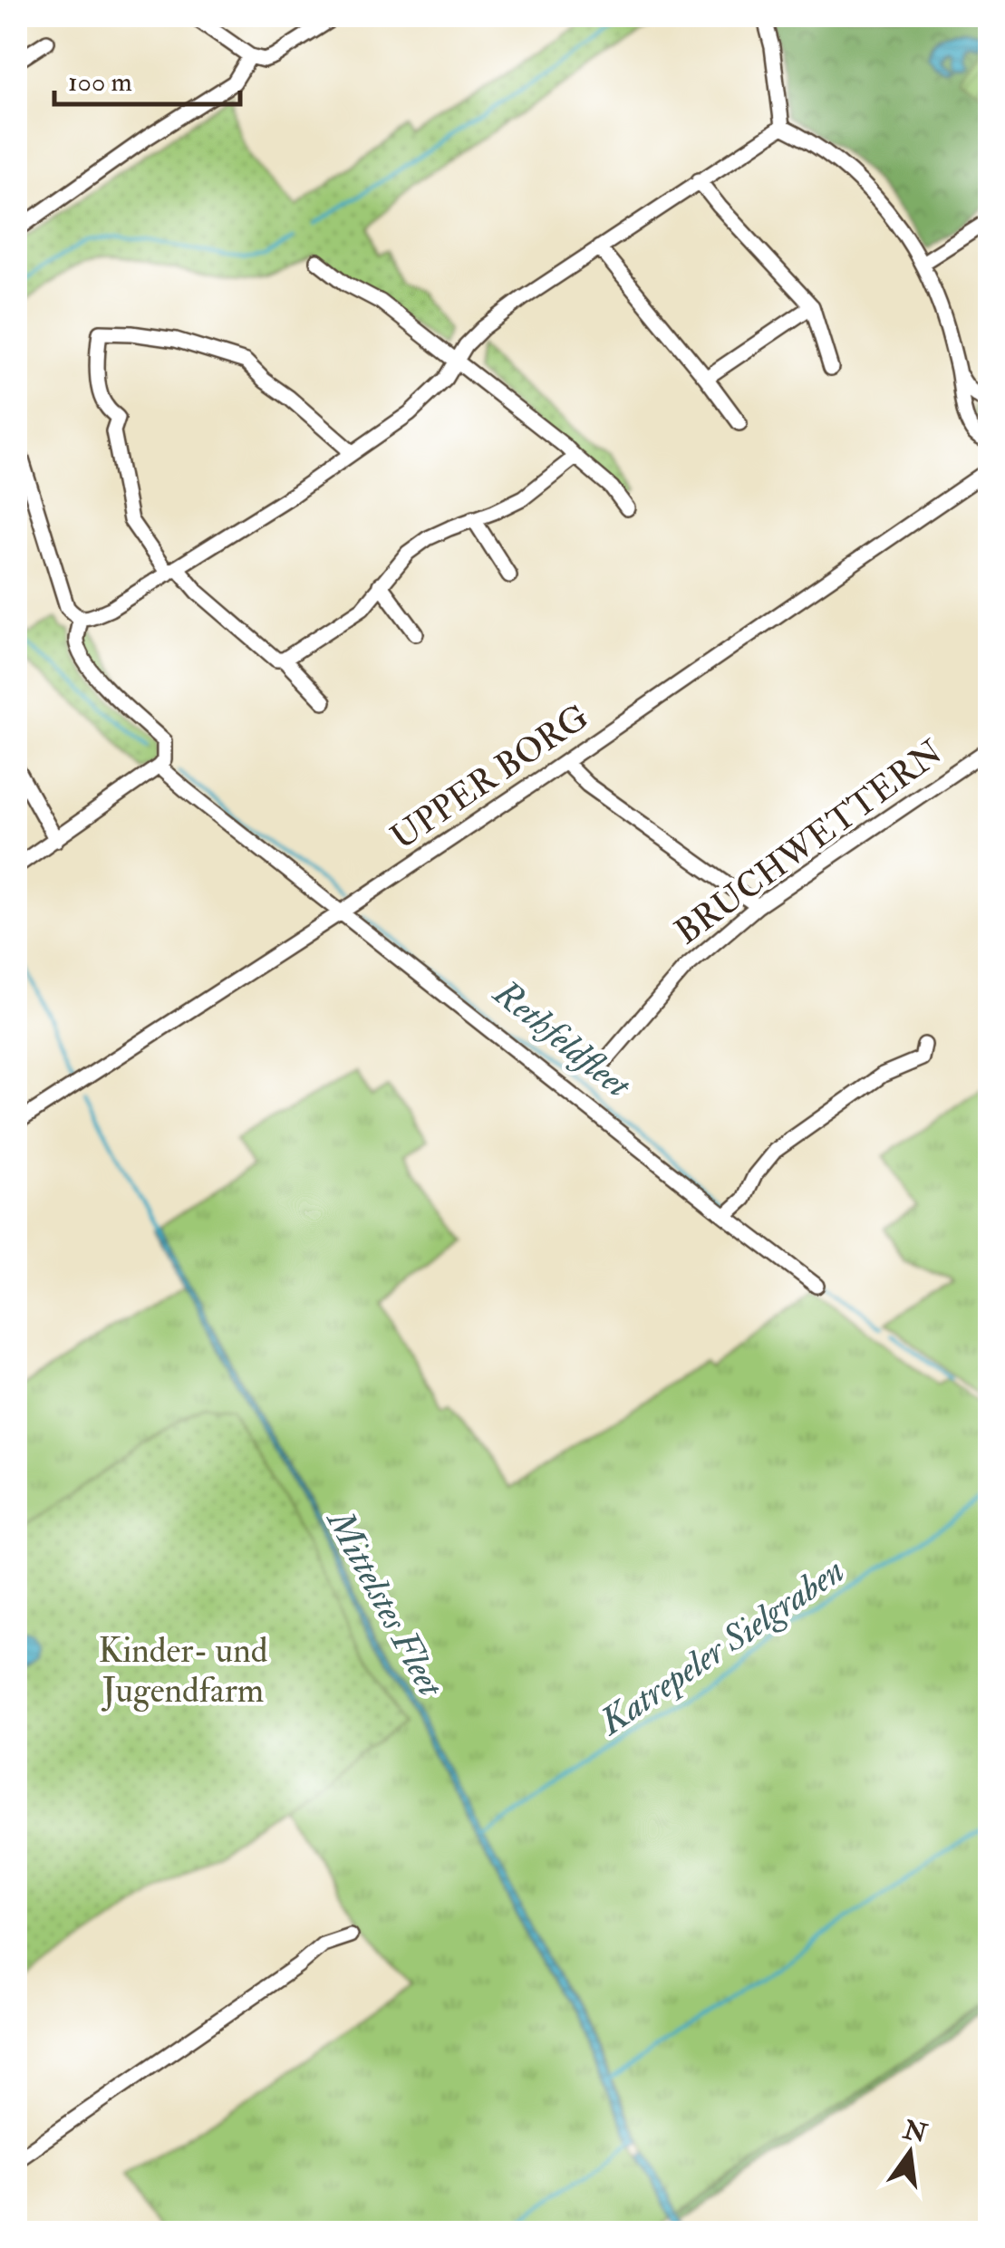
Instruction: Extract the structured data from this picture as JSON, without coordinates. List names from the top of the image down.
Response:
{
  "streets": {
    "street": ["UPPER BORG", "BRUCHWETTERN"]
  },
  "water": ["Rethfeldfleet", "Mittelstes Fleet", "Katrepeler Sielgraben"],
  "parks": ["Kinder- und Jugendfarm"],
  "scale_bar": "100 m",
  "north": "top"
}
